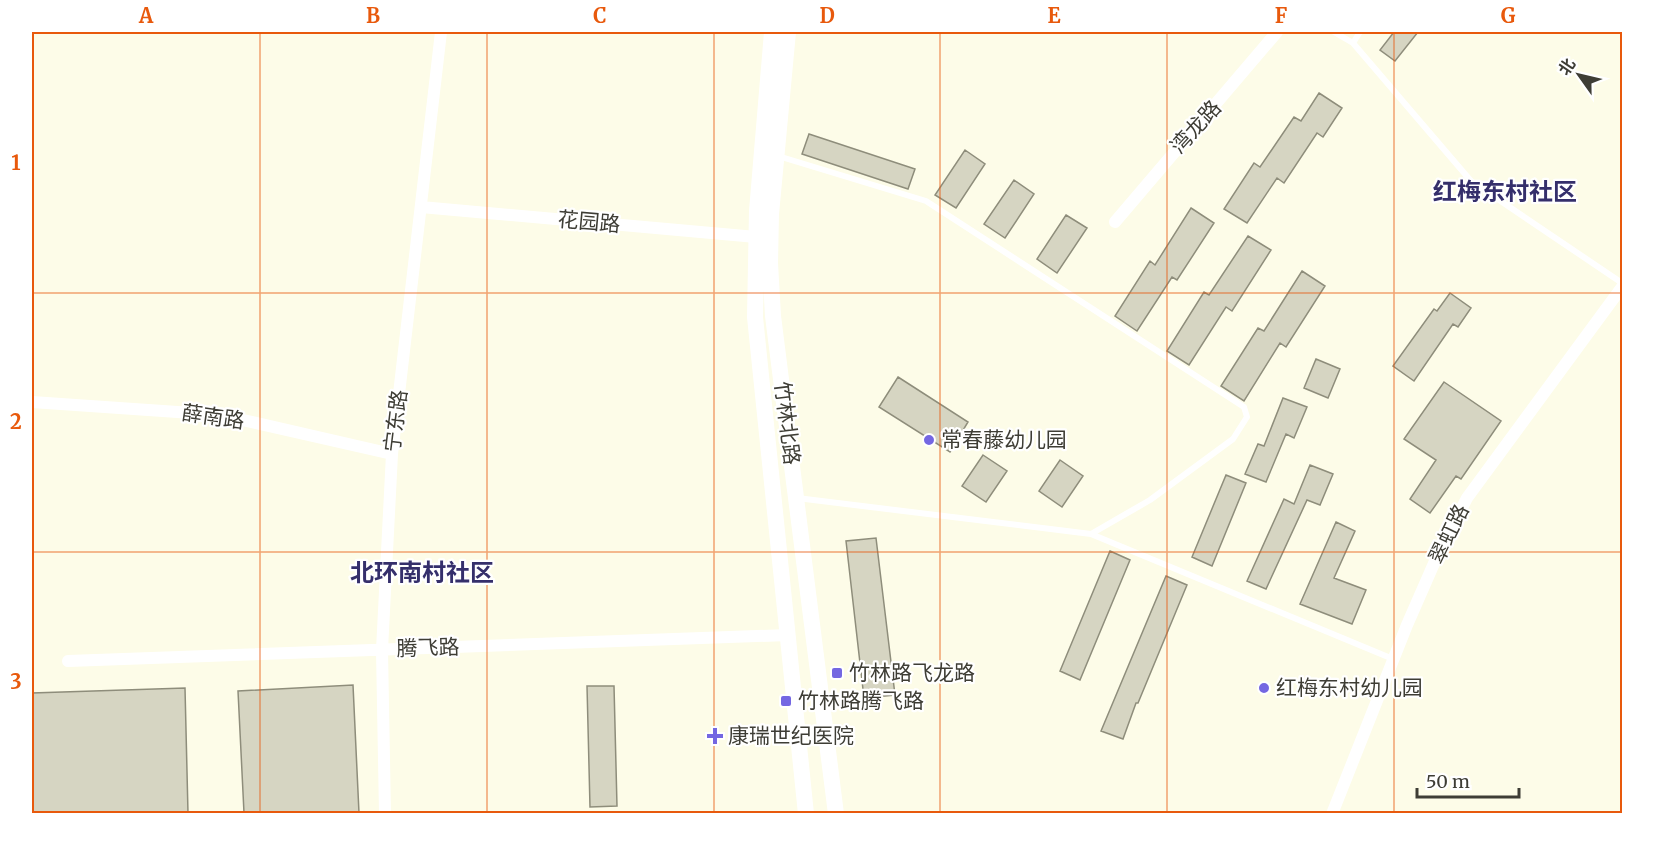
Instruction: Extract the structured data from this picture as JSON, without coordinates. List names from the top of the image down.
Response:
{
  "streets": {
    "main road": ["竹林北路"],
    "street": [
      "湾龙路",
      "花园路",
      "薛南路",
      "宁东路",
      "翠虹路",
      "腾飞路"
    ]
  },
  "crossings": [
    ["花园路", "宁东路"],
    ["花园路", "竹林北路"],
    ["薛南路", "宁东路"],
    ["宁东路", "腾飞路"],
    ["竹林北路", "腾飞路"]
  ],
  "districts": ["红梅东村社区", "北环南村社区"],
  "places": {
    "other": ["常春藤幼儿园", "红梅东村幼儿园"],
    "transit": ["竹林路飞龙路", "竹林路腾飞路"],
    "health": ["康瑞世纪医院"]
  },
  "scale_bar": "50 m",
  "north": "top left",
  "grid": {
    "columns": [
      "A",
      "B",
      "C",
      "D",
      "E",
      "F",
      "G"
    ],
    "rows": ["1", "2", "3"]
  }
}
